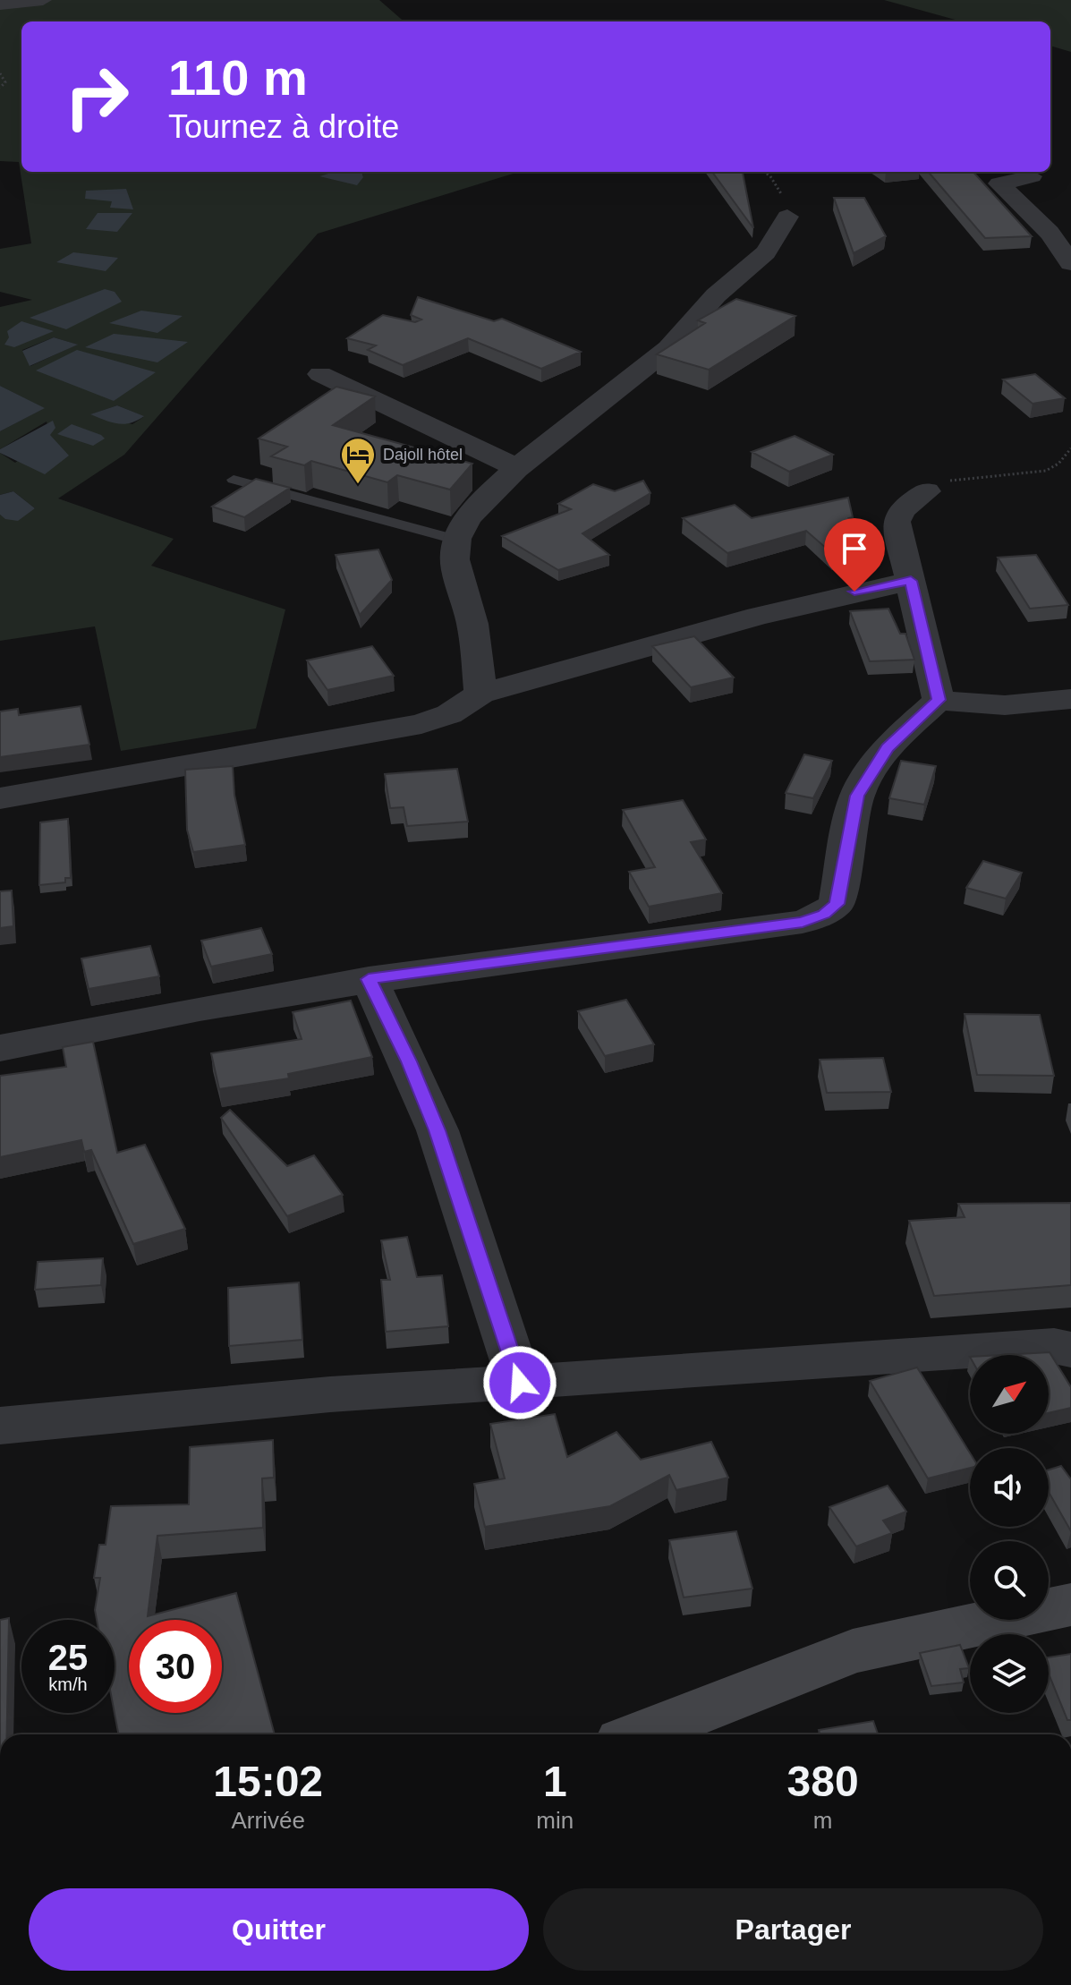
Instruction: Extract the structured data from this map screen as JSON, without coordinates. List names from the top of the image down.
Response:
{
  "places": {
    "hotel": ["Dajoll hôtel"]
  },
  "north": "top right",
  "page": {
    "turn": ["110 m", "Tournez à droite"],
    "speed": "25 km/h",
    "limit": "30",
    "eta": [
      "15:02",
      "Arrivée",
      "1",
      "min",
      "380",
      "m"
    ],
    "buttons": ["Quitter", "Partager"]
  }
}
